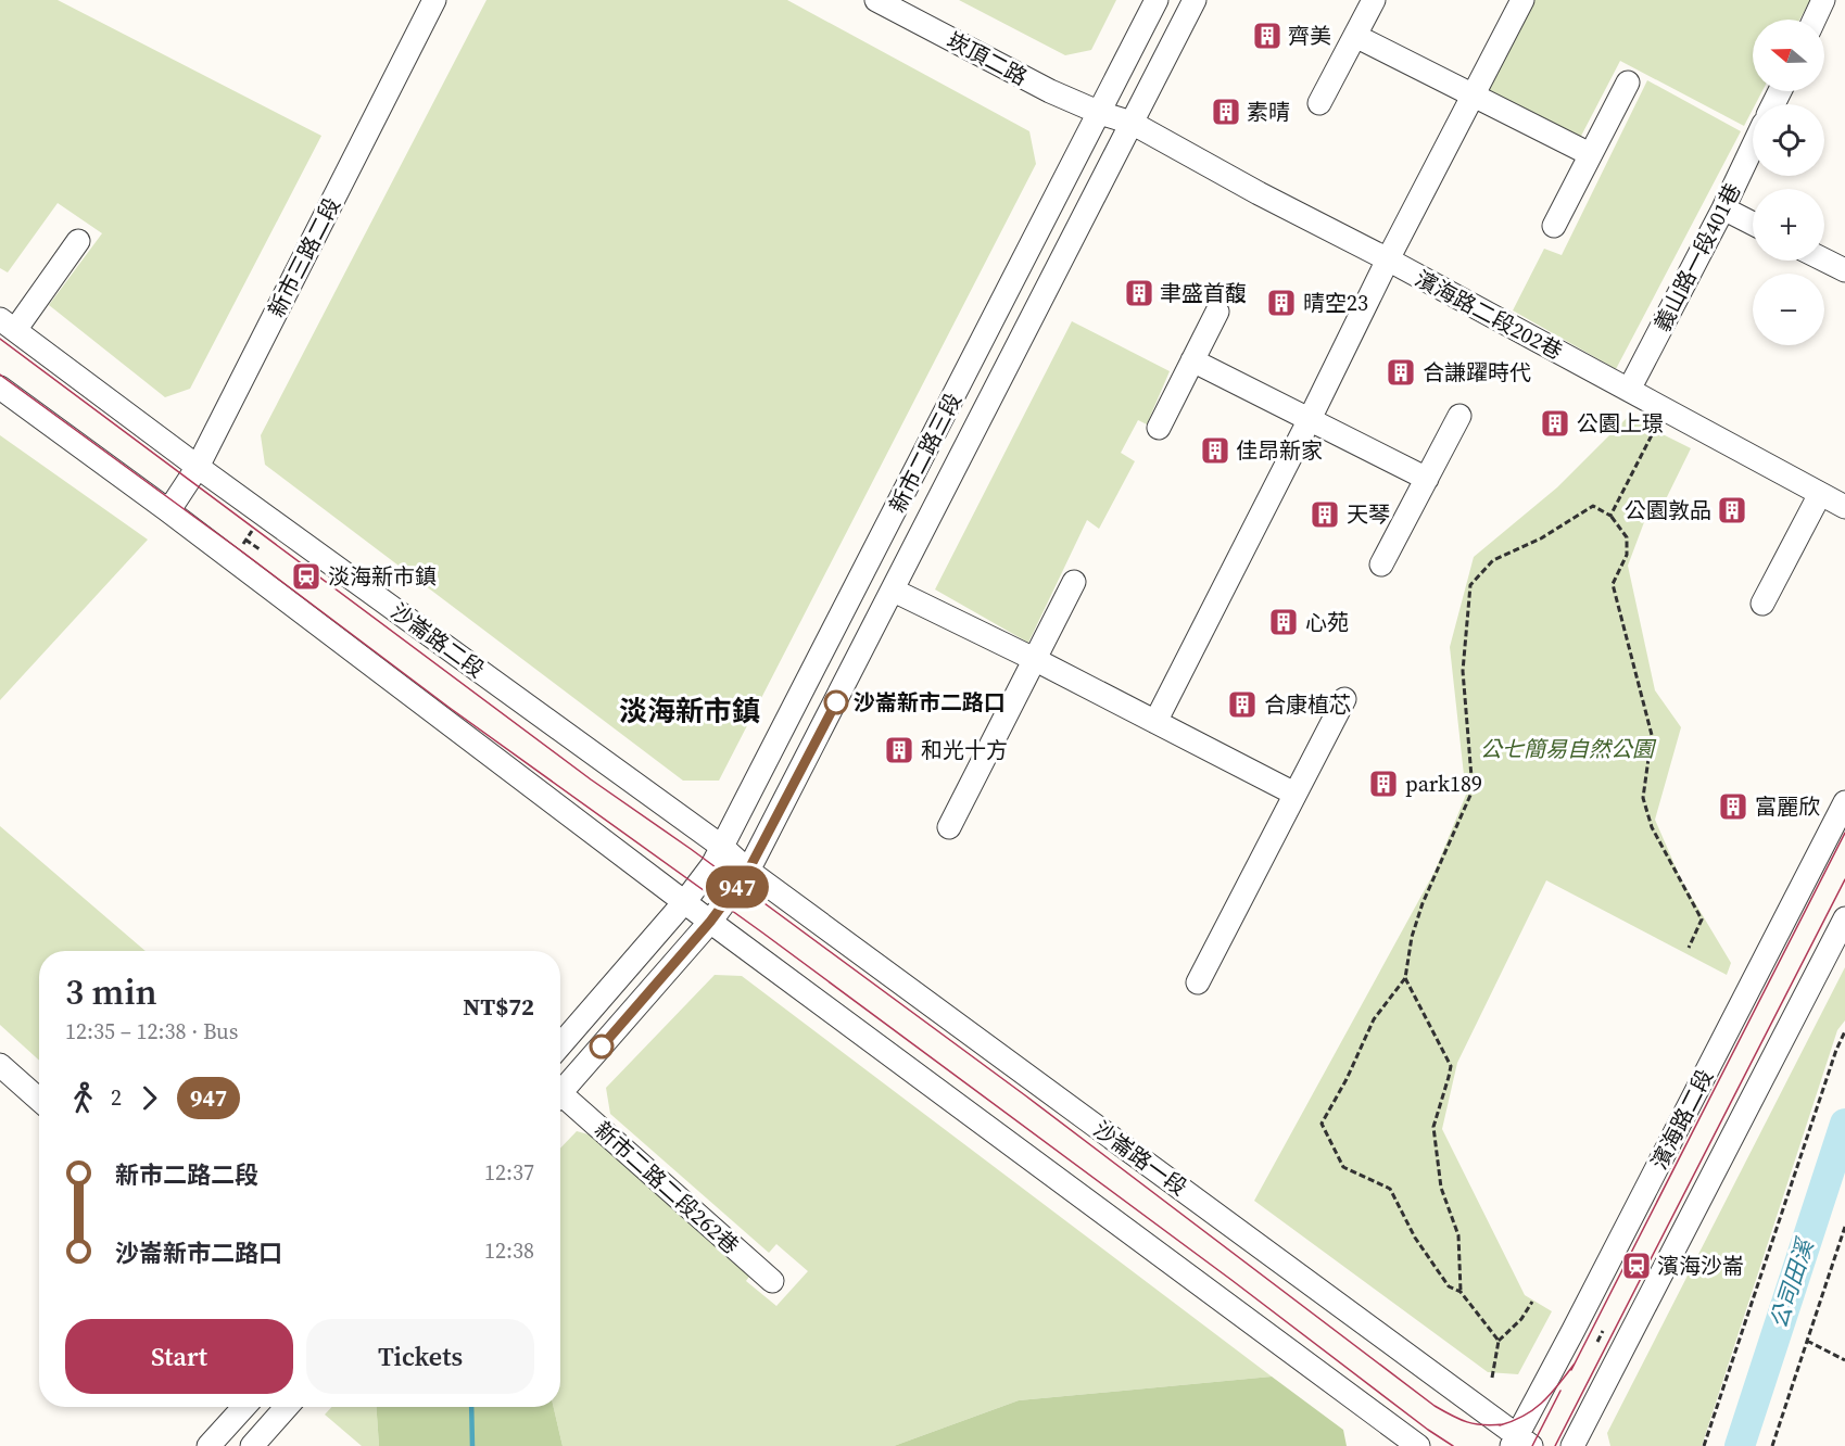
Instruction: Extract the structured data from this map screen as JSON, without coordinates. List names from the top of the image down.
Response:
{
  "streets": {
    "street": [
      "崁頂二路",
      "新市三路二段",
      "義山路一段401巷",
      "濱海路二段202巷",
      "新市二路三段",
      "沙崙路二段",
      "濱海路二段",
      "沙崙路一段",
      "新市二路二段262巷"
    ]
  },
  "crossings": [
    ["崁頂二路", "濱海路二段202巷"],
    ["崁頂二路", "新市二路三段"],
    ["新市三路二段", "沙崙路二段"],
    ["義山路一段401巷", "濱海路二段202巷"],
    ["濱海路二段202巷", "新市二路三段"],
    ["新市二路三段", "沙崙路二段"],
    ["新市二路三段", "沙崙路一段"],
    ["沙崙路二段", "沙崙路一段"],
    ["濱海路二段", "沙崙路一段"]
  ],
  "districts": ["淡海新市鎮"],
  "water": ["公司田溪"],
  "parks": ["公七簡易自然公園"],
  "places": {
    "building": [
      "齊美",
      "素晴",
      "聿盛首馥",
      "晴空23",
      "合謙躍時代",
      "公園上璟",
      "佳昂新家",
      "公園敦品",
      "天琴",
      "心苑",
      "合康植芯",
      "和光十方",
      "park189",
      "富麗欣"
    ],
    "station": ["淡海新市鎮", "濱海沙崙"],
    "other": ["沙崙新市二路口"]
  },
  "lines": ["bus line 947"],
  "north": "left",
  "page": {
    "on_map": "947",
    "map_buttons": ["+", "−"],
    "heading": ["3 min", "12:35 – 12:38 · Bus", "NT$72"],
    "legs": ["2", "947"],
    "list": [
      {
        "name": "新市二路二段",
        "value": "12:37"
      },
      {
        "name": "沙崙新市二路口",
        "value": "12:38"
      }
    ],
    "buttons": ["Start", "Tickets"]
  }
}
